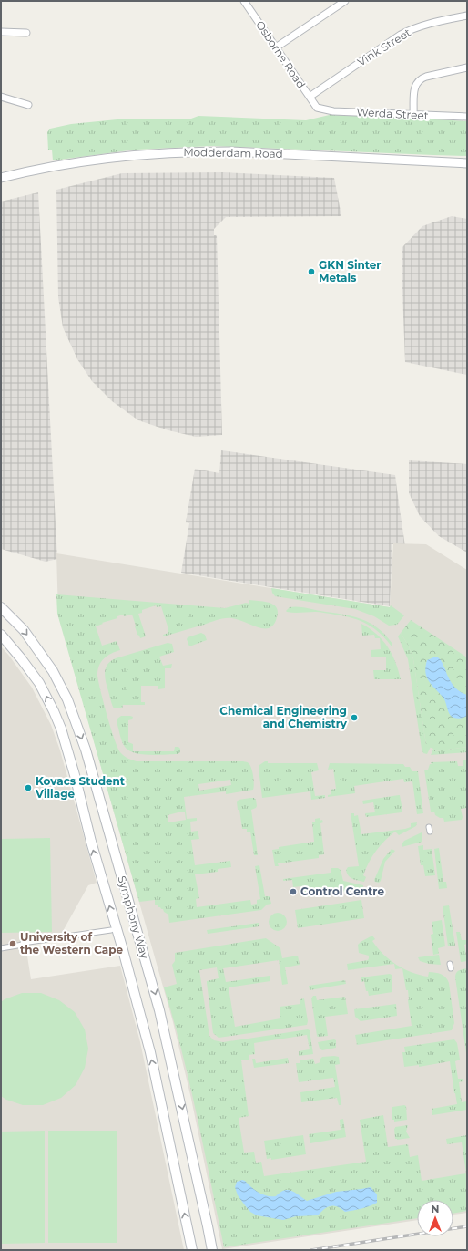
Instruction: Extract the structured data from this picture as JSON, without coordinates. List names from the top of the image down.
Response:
{
  "streets": {
    "main road": ["Symphony Way"],
    "street": [
      "Vink Street",
      "Osborne Road",
      "Werda Street",
      "Modderdam Road"
    ]
  },
  "crossings": [
    ["Vink Street", "Osborne Road"],
    ["Osborne Road", "Werda Street"]
  ],
  "places": [
    "GKN Sinter Metals",
    "Chemical Engineering and Chemistry",
    "Kovacs Student Village",
    "Control Centre",
    "University of the Western Cape"
  ],
  "north": "top"
}
